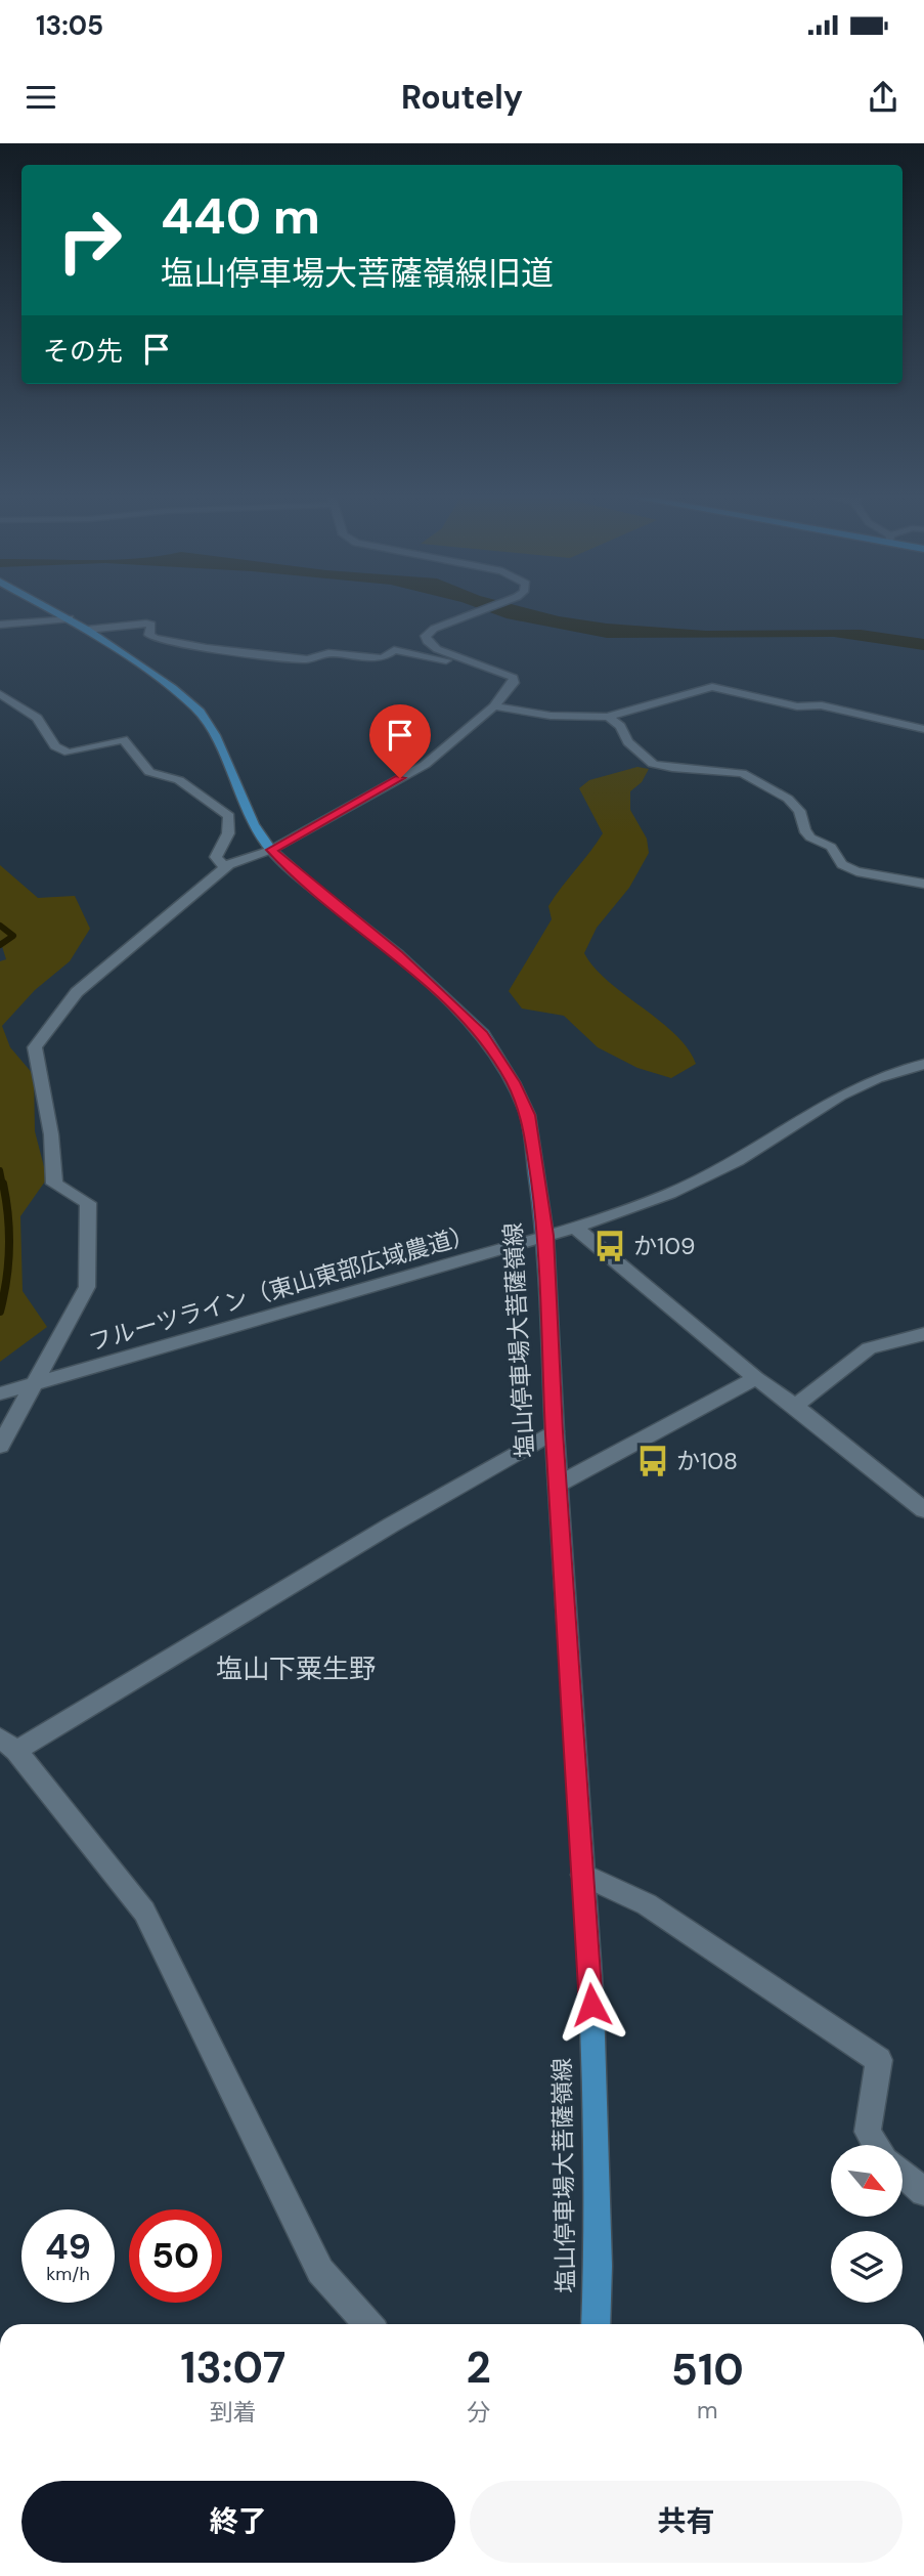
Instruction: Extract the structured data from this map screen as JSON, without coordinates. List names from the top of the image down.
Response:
{
  "streets": {
    "main road": ["塩山停車場大菩薩嶺線"],
    "street": ["フルーツライン（東山東部広域農道）"]
  },
  "crossings": [
    ["フルーツライン（東山東部広域農道）", "塩山停車場大菩薩嶺線"]
  ],
  "districts": ["塩山下粟生野"],
  "places": {
    "bus stop": ["か109", "か108"]
  },
  "north": "bottom right",
  "page": {
    "status": "13:05",
    "header": "Routely",
    "turn": ["440 m", "塩山停車場大菩薩嶺線旧道"],
    "then": "その先",
    "speed": "49 km/h",
    "limit": "50",
    "eta": [
      "13:07",
      "到着",
      "2",
      "分",
      "510",
      "m"
    ],
    "buttons": ["終了", "共有"]
  }
}
